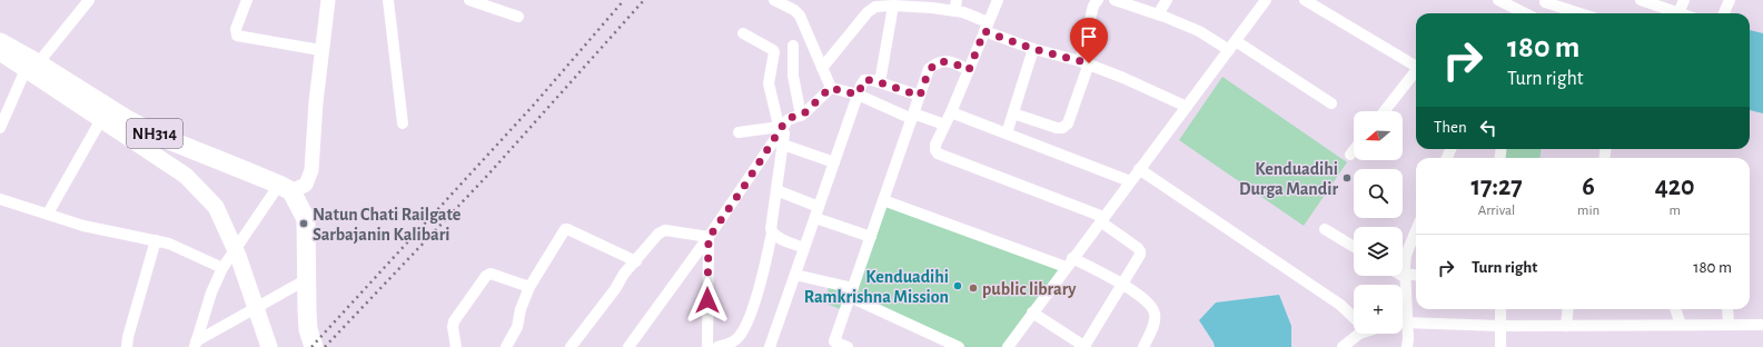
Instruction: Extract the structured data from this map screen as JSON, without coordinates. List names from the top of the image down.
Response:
{
  "streets": {
    "highway": ["NH314"]
  },
  "places": [
    "Kenduadihi Durga Mandir",
    "Natun Chati Railgate Sarbajanin Kalibari",
    "Kenduadihi Ramkrishna Mission",
    "public library"
  ],
  "north": "left",
  "page": {
    "turn": ["180 m", "Turn right"],
    "then": "Then",
    "map_buttons": "+",
    "eta": [
      "17:27",
      "Arrival",
      "6",
      "min",
      "420",
      "m"
    ],
    "list": [
      {
        "name": "Turn right",
        "value": "180 m"
      }
    ]
  }
}
